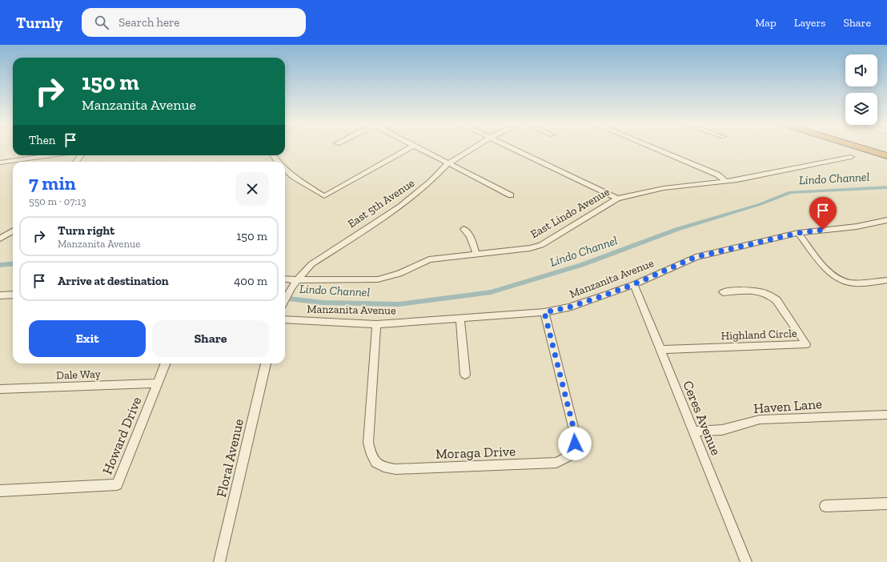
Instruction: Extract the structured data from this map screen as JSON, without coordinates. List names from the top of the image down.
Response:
{
  "streets": {
    "street": [
      "East 5th Avenue",
      "East Lindo Avenue",
      "Manzanita Avenue",
      "Highland Circle",
      "Dale Way",
      "Haven Lane",
      "Ceres Avenue",
      "Howard Drive",
      "Moraga Drive",
      "Floral Avenue"
    ]
  },
  "crossings": [
    ["East 5th Avenue", "East Lindo Avenue"],
    ["Manzanita Avenue", "Ceres Avenue"],
    ["Manzanita Avenue", "Moraga Drive"],
    ["Highland Circle", "Ceres Avenue"],
    ["Dale Way", "Howard Drive"],
    ["Haven Lane", "Ceres Avenue"]
  ],
  "water": ["Lindo Channel"],
  "page": {
    "header": "Turnly",
    "search": "Search here",
    "nav": ["Map", "Layers", "Share"],
    "turn": ["150 m", "Manzanita Avenue"],
    "then": "Then",
    "heading": ["7 min", "550 m · 07:13"],
    "list": [
      {
        "name": "Turn right",
        "note": "Manzanita Avenue",
        "value": "150 m"
      },
      {
        "name": "Arrive at destination",
        "value": "400 m"
      }
    ],
    "buttons": ["Exit", "Share"]
  }
}
